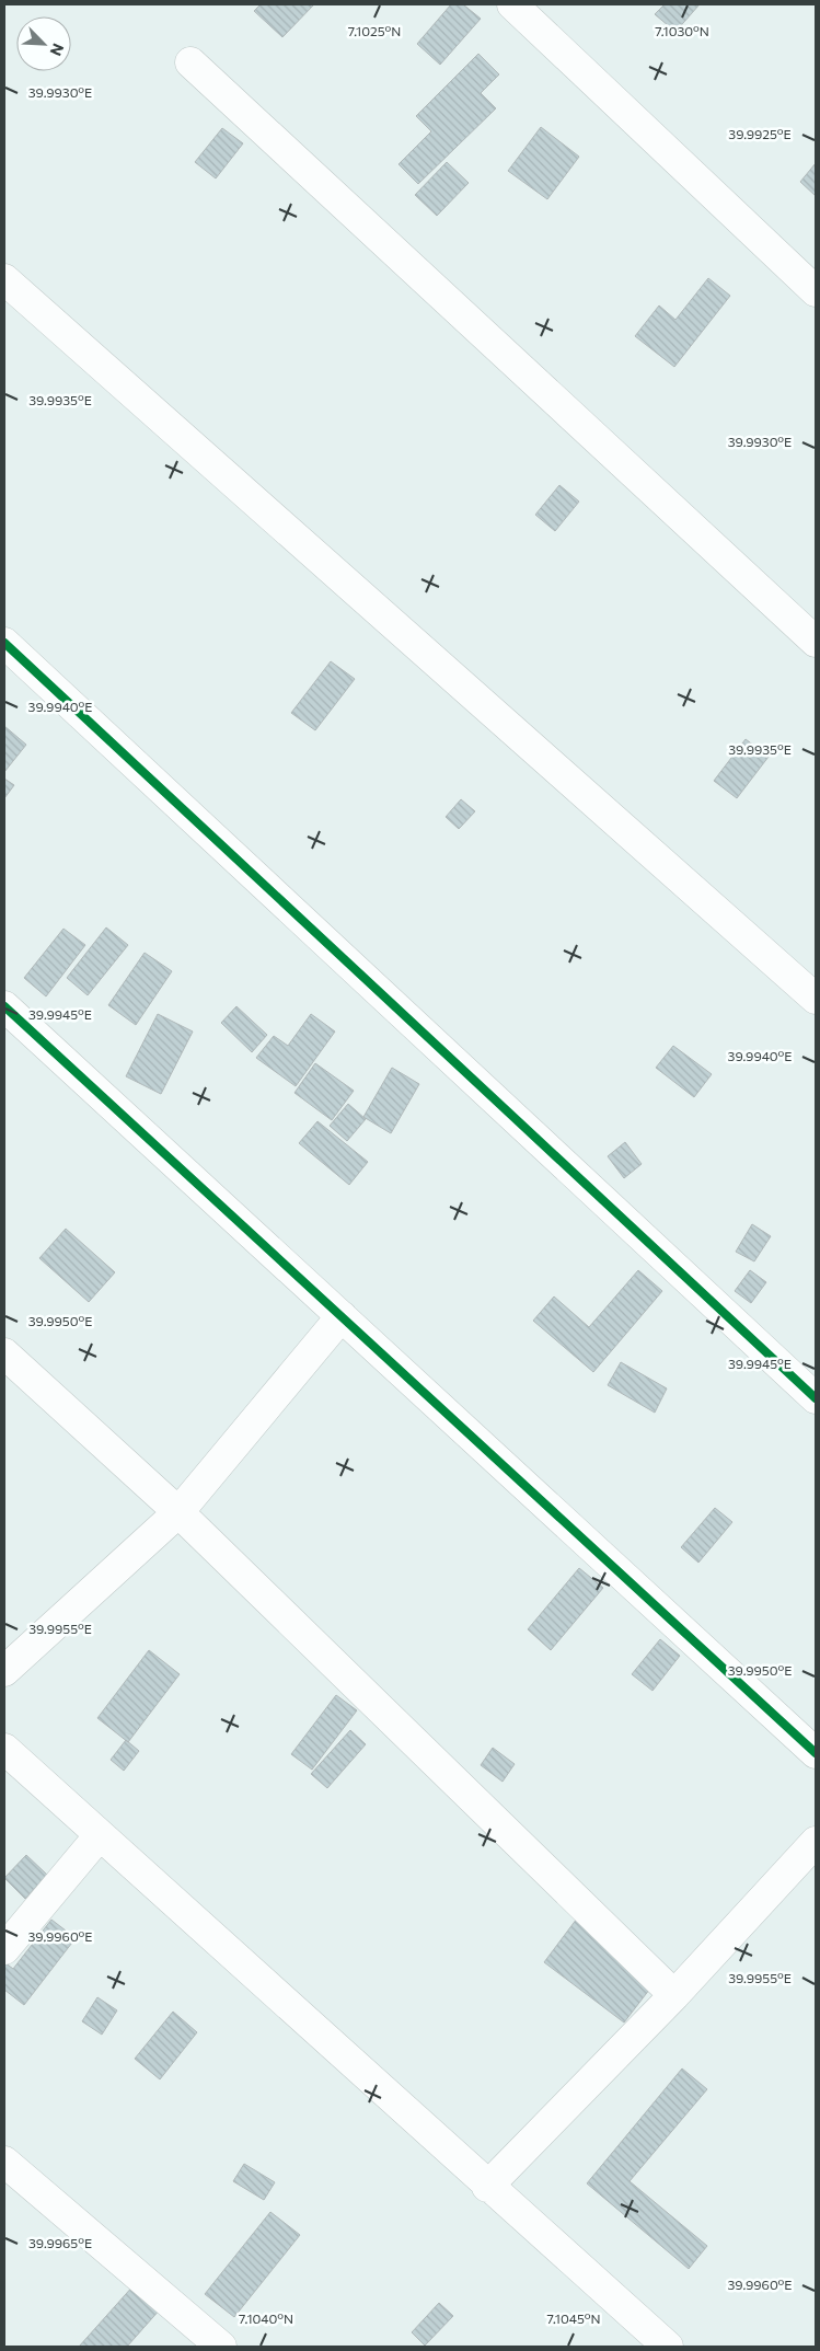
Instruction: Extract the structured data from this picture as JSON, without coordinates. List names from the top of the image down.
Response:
{
  "north": "bottom right",
  "coordinates": [
    "7.1025°N",
    "7.1030°N",
    "39.9930°E",
    "39.9925°E",
    "39.9935°E",
    "39.9940°E",
    "39.9945°E",
    "39.9950°E",
    "39.9955°E",
    "39.9960°E",
    "39.9965°E",
    "7.1040°N",
    "7.1045°N"
  ]
}
